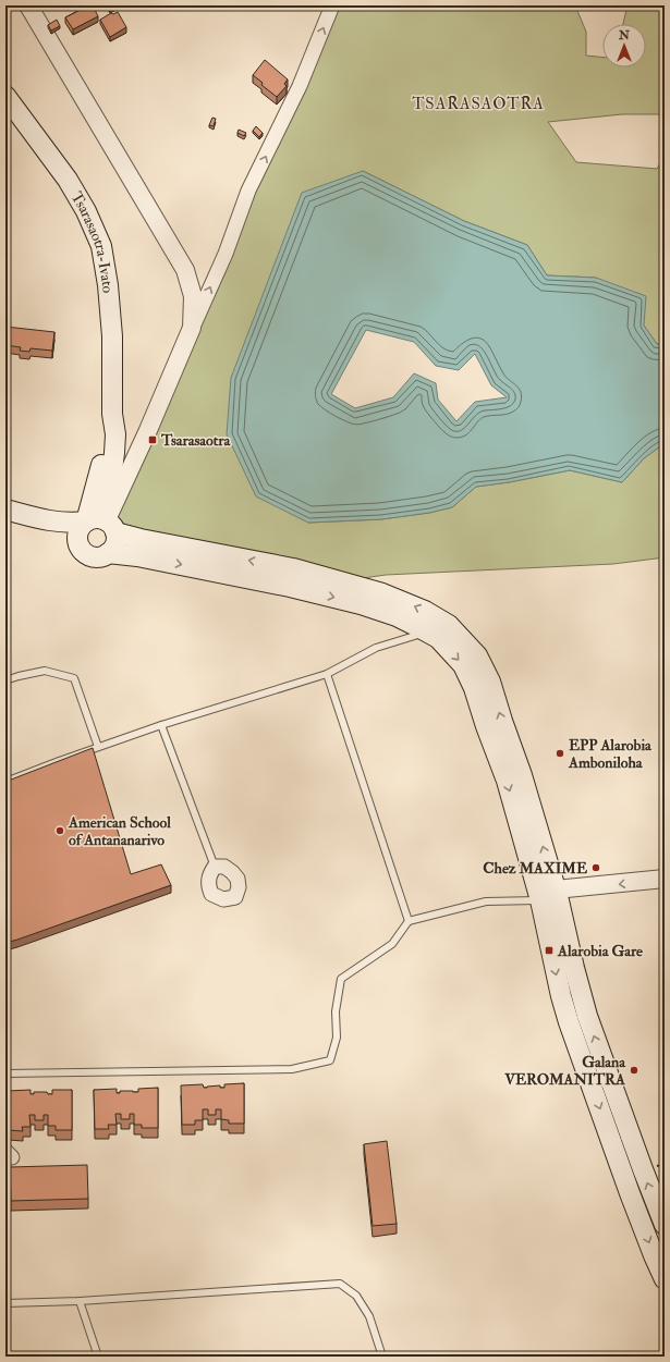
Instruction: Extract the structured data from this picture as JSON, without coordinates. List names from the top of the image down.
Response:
{
  "streets": {
    "main road": ["Tsarasaotra-Ivato"]
  },
  "districts": ["TSARASAOTRA"],
  "places": {
    "transit": ["Tsarasaotra", "Alarobia Gare"],
    "other": [
      "EPP Alarobia Amboniloha",
      "American School of Antananarivo",
      "Chez MAXIME",
      "Galana VEROMANITRA"
    ]
  },
  "north": "top"
}
